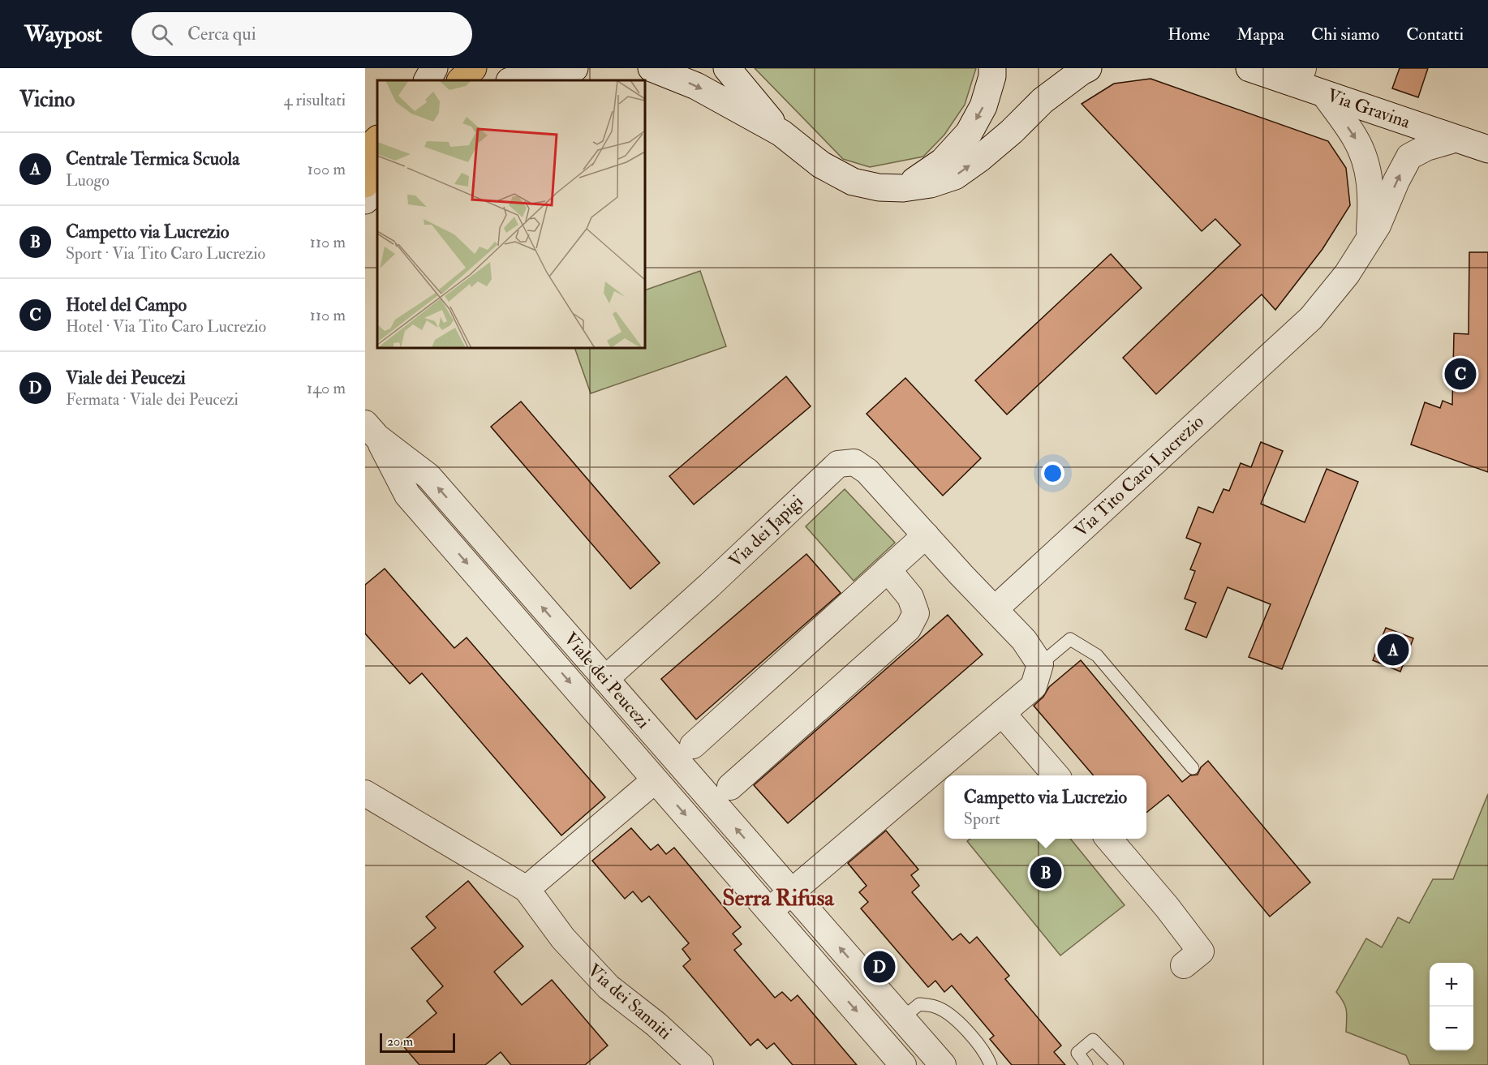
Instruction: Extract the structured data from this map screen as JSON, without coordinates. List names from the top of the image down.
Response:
{
  "streets": {
    "main road": ["Via Gravina"],
    "street": [
      "Via Tito Caro Lucrezio",
      "Via dei Japigi",
      "Viale dei Peucezi",
      "Via dei Sanniti"
    ]
  },
  "crossings": [
    ["Via Gravina", "Via Tito Caro Lucrezio"],
    ["Via Tito Caro Lucrezio", "Via dei Japigi"],
    ["Via dei Japigi", "Viale dei Peucezi"]
  ],
  "districts": ["Serra Rifusa"],
  "scale_bar": "20 m",
  "page": {
    "header": "Waypost",
    "search": "Cerca qui",
    "nav": [
      "Home",
      "Mappa",
      "Chi siamo",
      "Contatti"
    ],
    "heading": ["Vicino", "4 risultati"],
    "list": [
      {
        "mark": "A",
        "name": "Centrale Termica Scuola",
        "note": "Luogo",
        "value": "100 m"
      },
      {
        "mark": "B",
        "name": "Campetto via Lucrezio",
        "note": "Sport · Via Tito Caro Lucrezio",
        "value": "110 m"
      },
      {
        "mark": "C",
        "name": "Hotel del Campo",
        "note": "Hotel · Via Tito Caro Lucrezio",
        "value": "110 m"
      },
      {
        "mark": "D",
        "name": "Viale dei Peucezi",
        "note": "Fermata · Viale dei Peucezi",
        "value": "140 m"
      }
    ],
    "pins": [
      "C",
      "A",
      "B",
      "D"
    ],
    "popup": ["Campetto via Lucrezio", "Sport"],
    "map_buttons": ["+", "−"],
    "scale": "20 m"
  }
}
